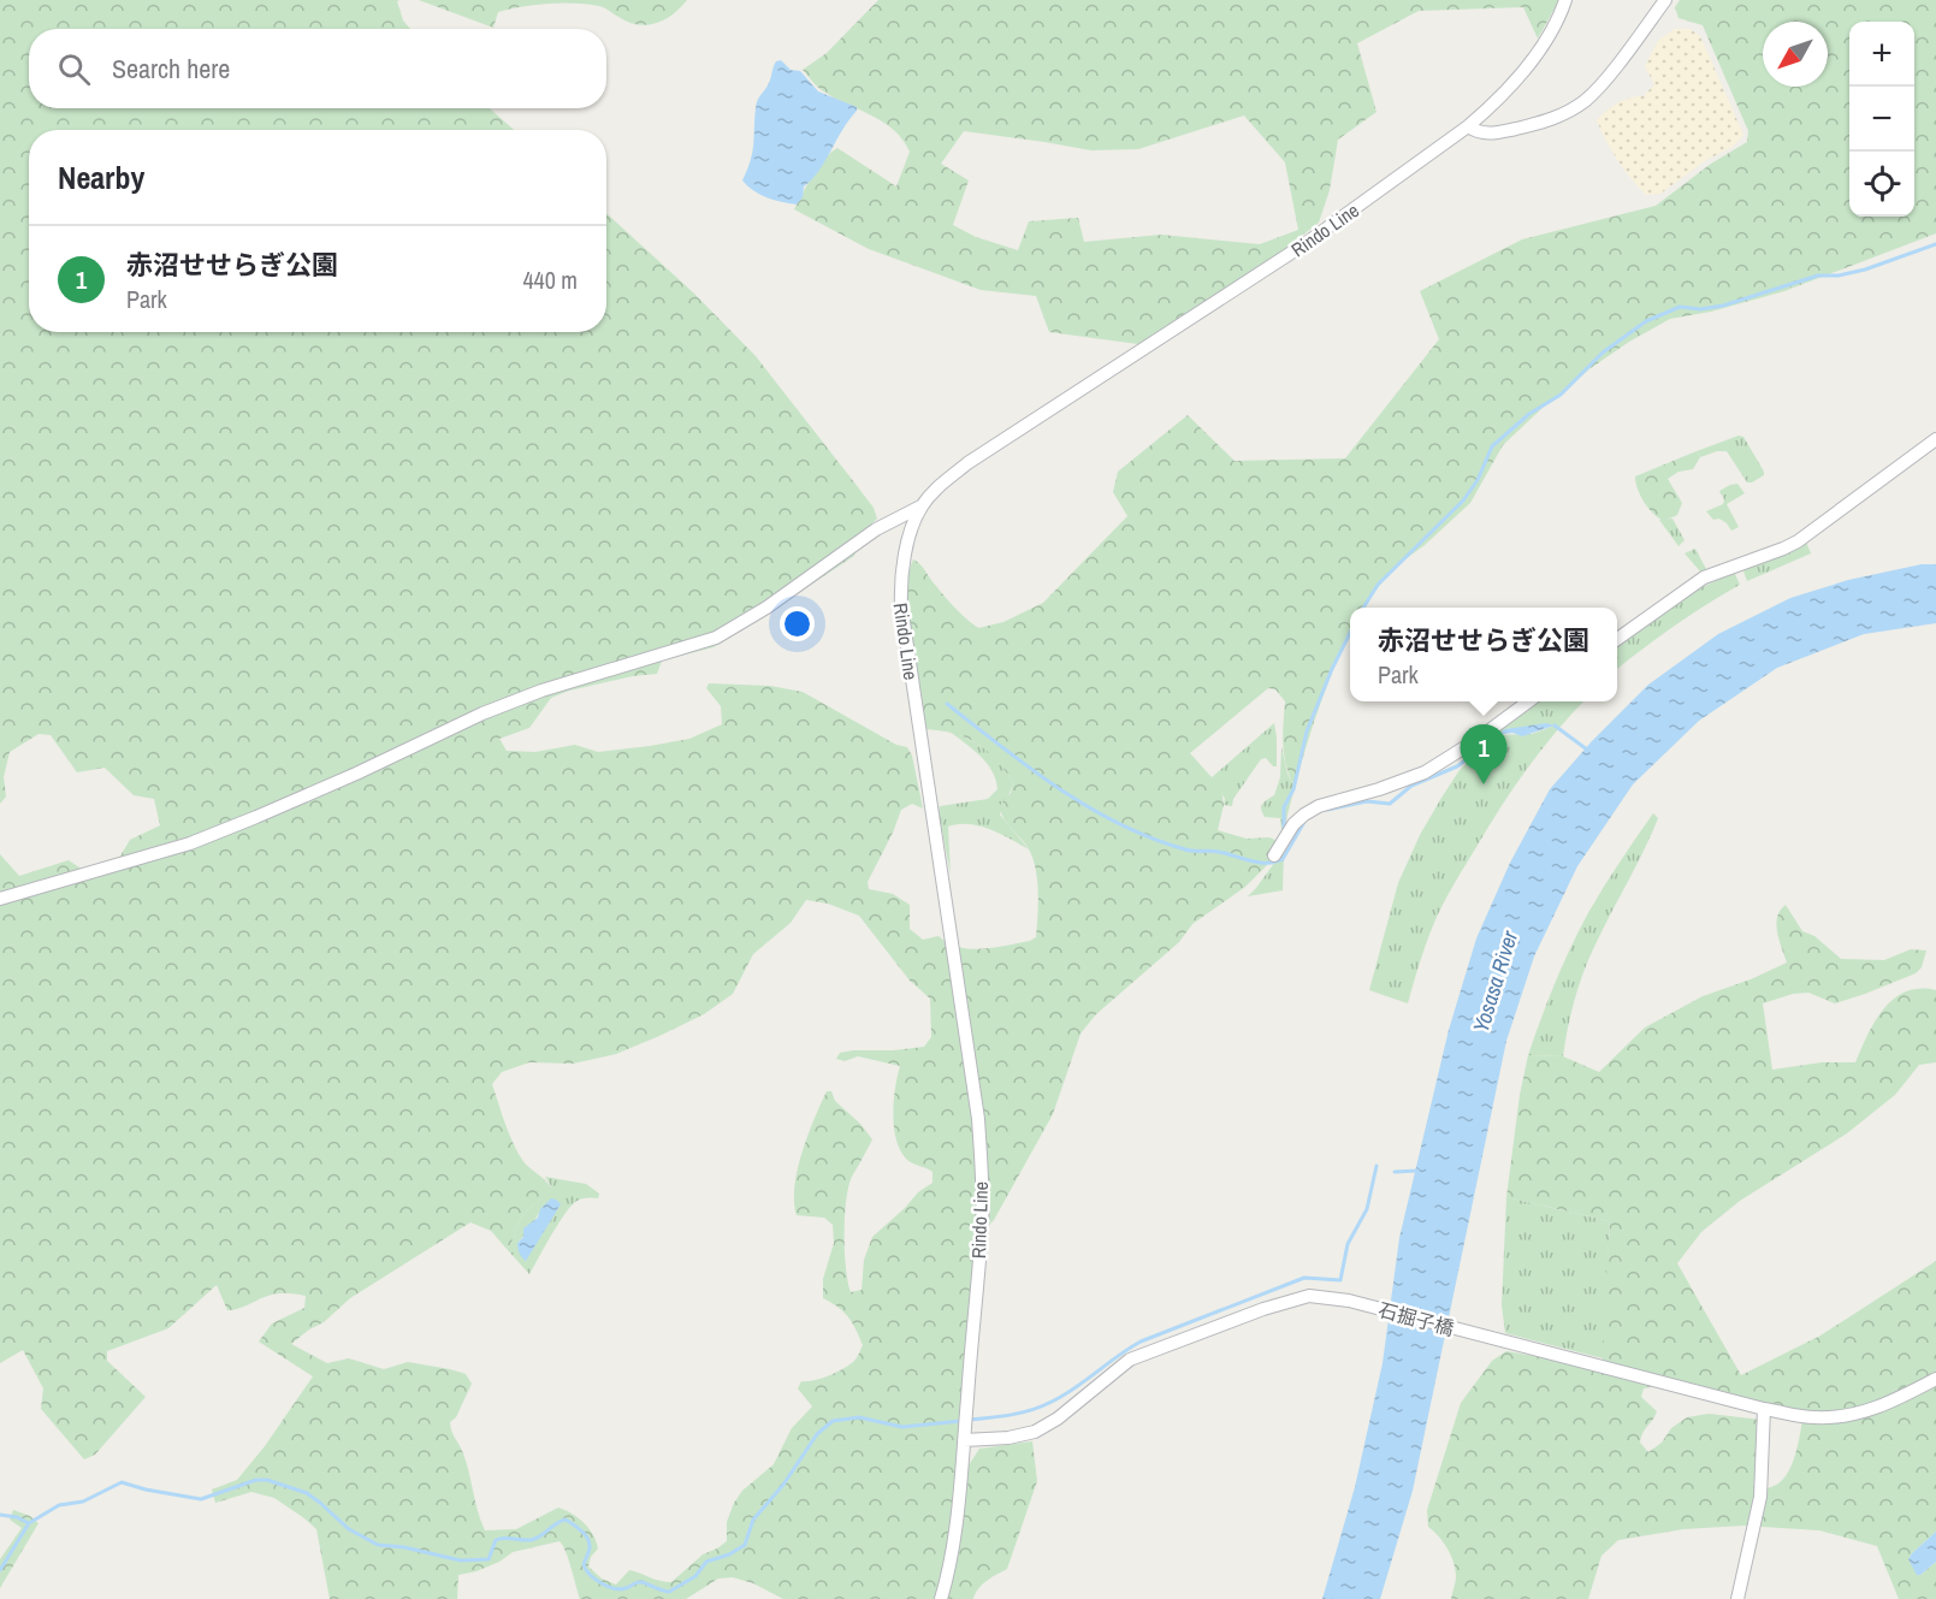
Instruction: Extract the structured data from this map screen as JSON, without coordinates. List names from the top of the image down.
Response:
{
  "streets": {
    "street": ["Rindo Line", "石掘子橋"]
  },
  "crossings": [
    ["Rindo Line", "石掘子橋"]
  ],
  "water": ["Yosasa River"],
  "north": "bottom left",
  "page": {
    "map_buttons": ["+", "−"],
    "search": "Search here",
    "heading": "Nearby",
    "list": [
      {
        "mark": "1",
        "name": "赤沼せせらぎ公園",
        "note": "Park",
        "value": "440 m"
      }
    ],
    "popup": ["赤沼せせらぎ公園", "Park"],
    "pins": "1"
  }
}
